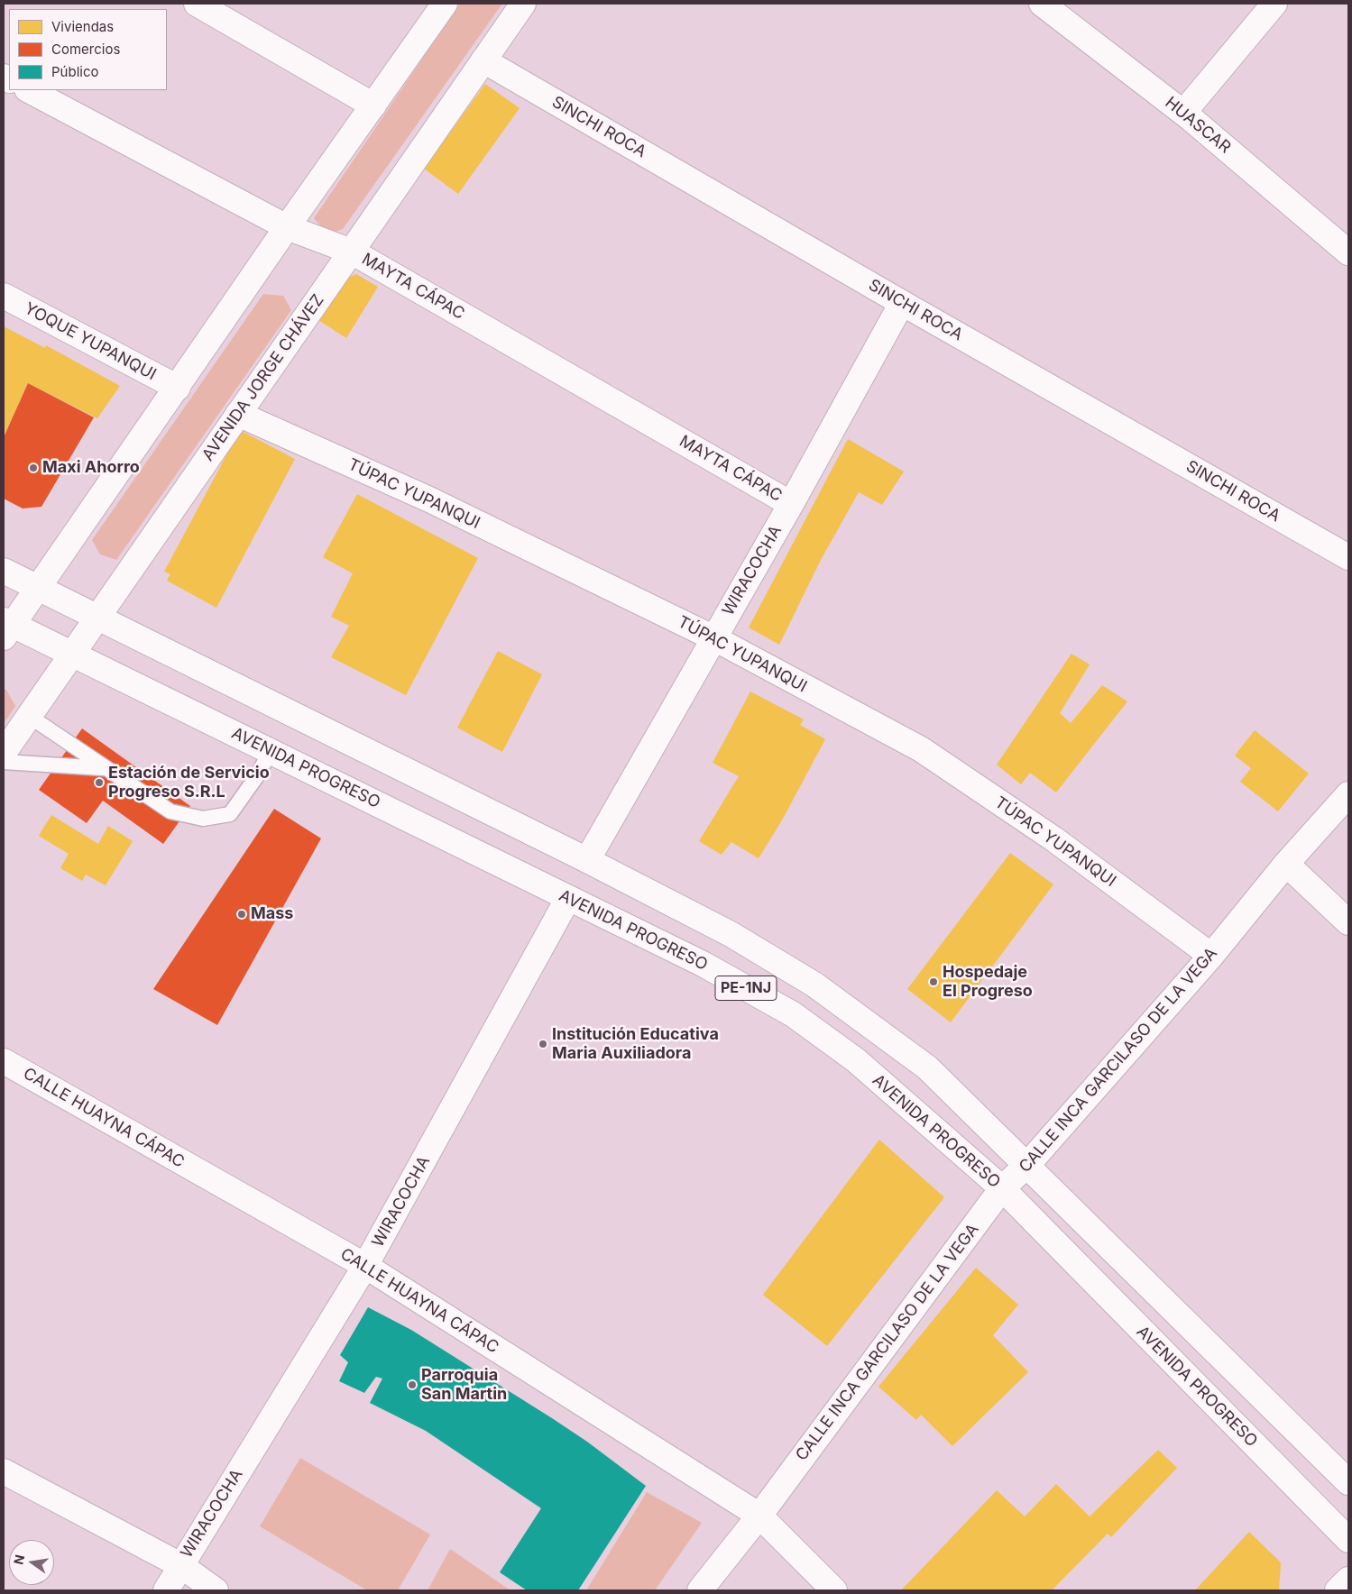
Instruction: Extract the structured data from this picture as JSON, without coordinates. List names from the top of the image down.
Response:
{
  "streets": {
    "street": [
      "HUASCAR",
      "SINCHI ROCA",
      "MAYTA CÁPAC",
      "YOQUE YUPANQUI",
      "AVENIDA JORGE CHÁVEZ",
      "TÚPAC YUPANQUI",
      "WIRACOCHA",
      "AVENIDA PROGRESO",
      "PE-1NJ",
      "CALLE INCA GARCILASO DE LA VEGA",
      "CALLE HUAYNA CÁPAC"
    ]
  },
  "crossings": [
    ["SINCHI ROCA", "AVENIDA JORGE CHÁVEZ"],
    ["SINCHI ROCA", "WIRACOCHA"],
    ["MAYTA CÁPAC", "AVENIDA JORGE CHÁVEZ"],
    ["MAYTA CÁPAC", "WIRACOCHA"],
    ["AVENIDA JORGE CHÁVEZ", "TÚPAC YUPANQUI"],
    ["AVENIDA JORGE CHÁVEZ", "AVENIDA PROGRESO"],
    ["AVENIDA JORGE CHÁVEZ", "PE-1NJ"],
    ["TÚPAC YUPANQUI", "WIRACOCHA"],
    ["TÚPAC YUPANQUI", "CALLE INCA GARCILASO DE LA VEGA"],
    ["WIRACOCHA", "AVENIDA PROGRESO"],
    ["WIRACOCHA", "PE-1NJ"],
    ["WIRACOCHA", "CALLE HUAYNA CÁPAC"],
    ["AVENIDA PROGRESO", "CALLE INCA GARCILASO DE LA VEGA"],
    ["PE-1NJ", "CALLE INCA GARCILASO DE LA VEGA"],
    ["CALLE INCA GARCILASO DE LA VEGA", "CALLE HUAYNA CÁPAC"]
  ],
  "places": [
    "Maxi Ahorro",
    "Estación de Servicio Progreso S.R.L",
    "Mass",
    "Hospedaje El Progreso",
    "Institución Educativa Maria Auxiliadora",
    "Parroquia San Martin"
  ],
  "legend": ["Viviendas", "Comercios", "Público"],
  "north": "left"
}
